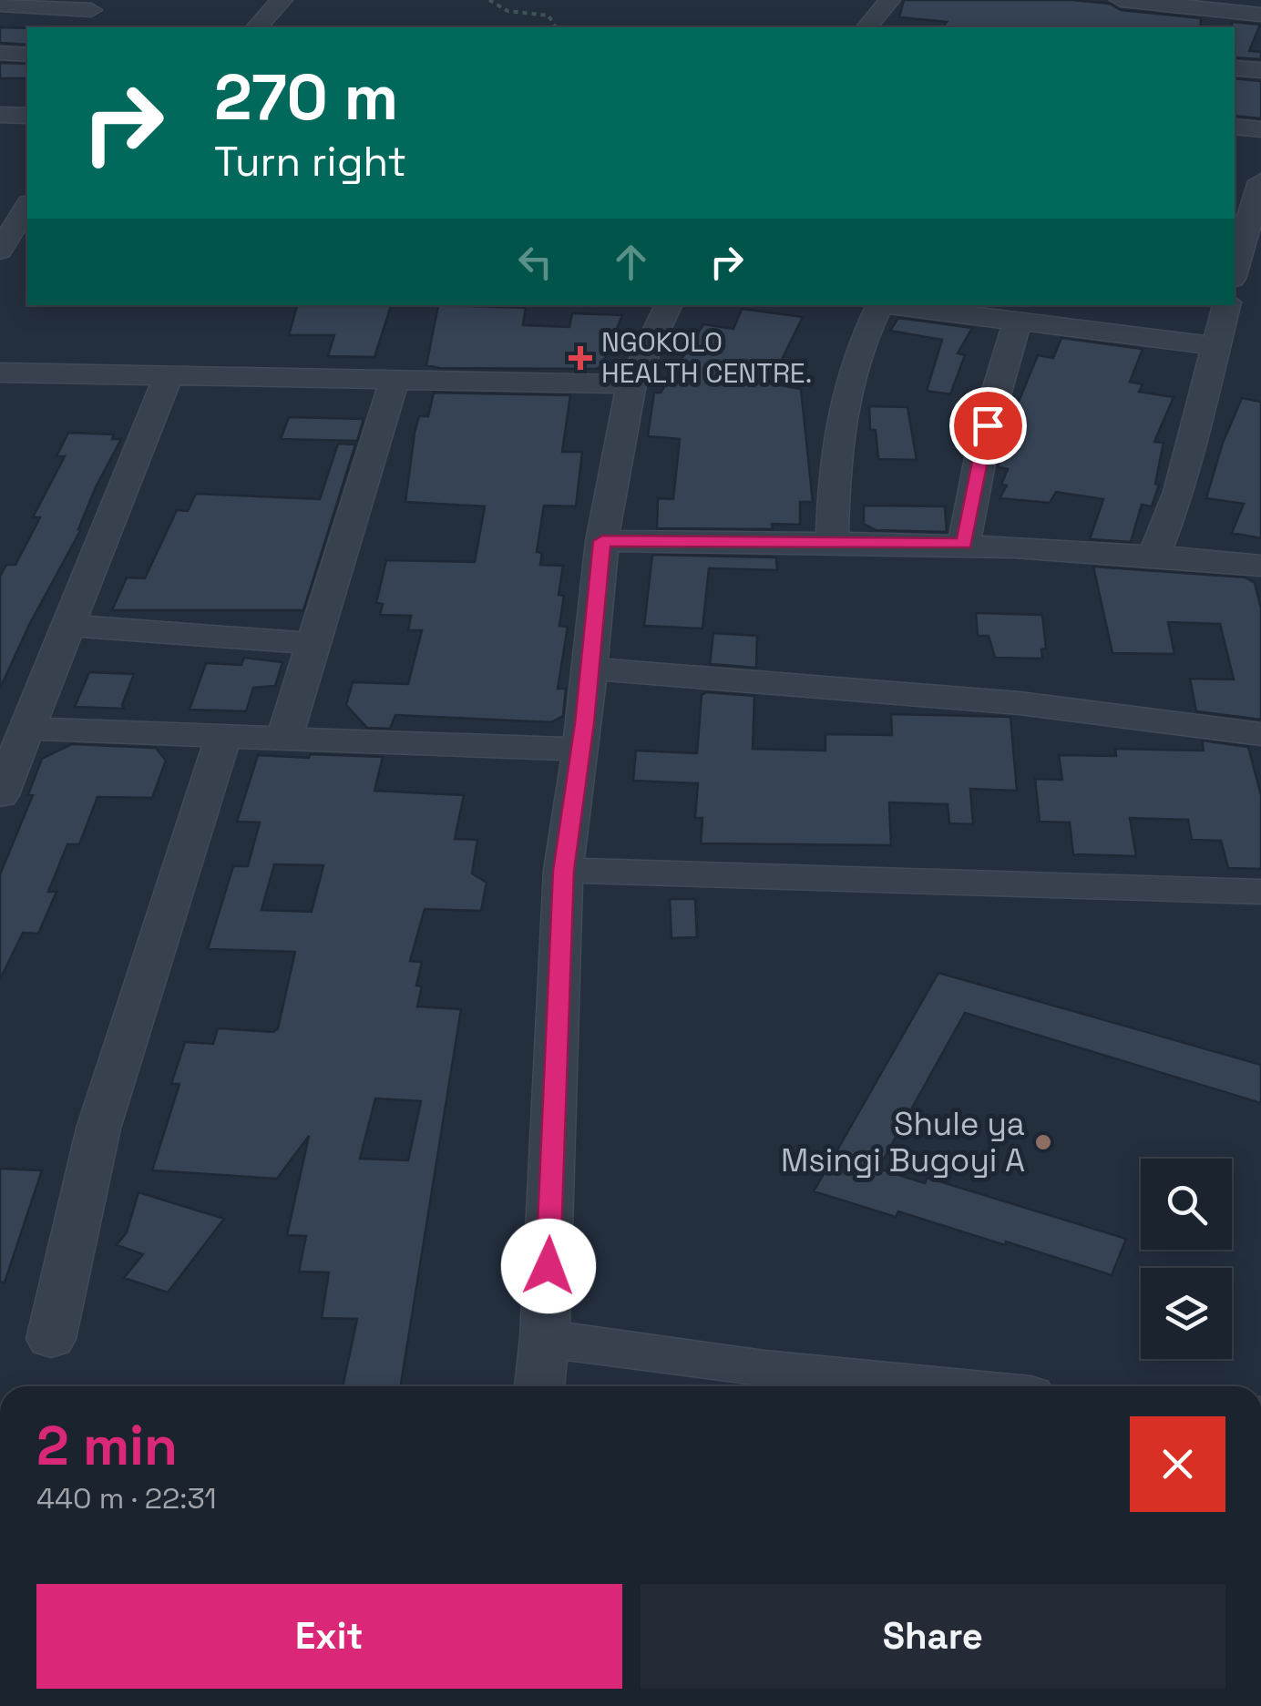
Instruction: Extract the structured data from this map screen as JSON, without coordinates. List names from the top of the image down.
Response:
{
  "places": {
    "health": ["NGOKOLO HEALTH CENTRE."],
    "other": ["Shule ya Msingi Bugoyi A"]
  },
  "page": {
    "turn": ["270 m", "Turn right"],
    "heading": ["2 min", "440 m · 22:31"],
    "buttons": ["Exit", "Share"]
  }
}
